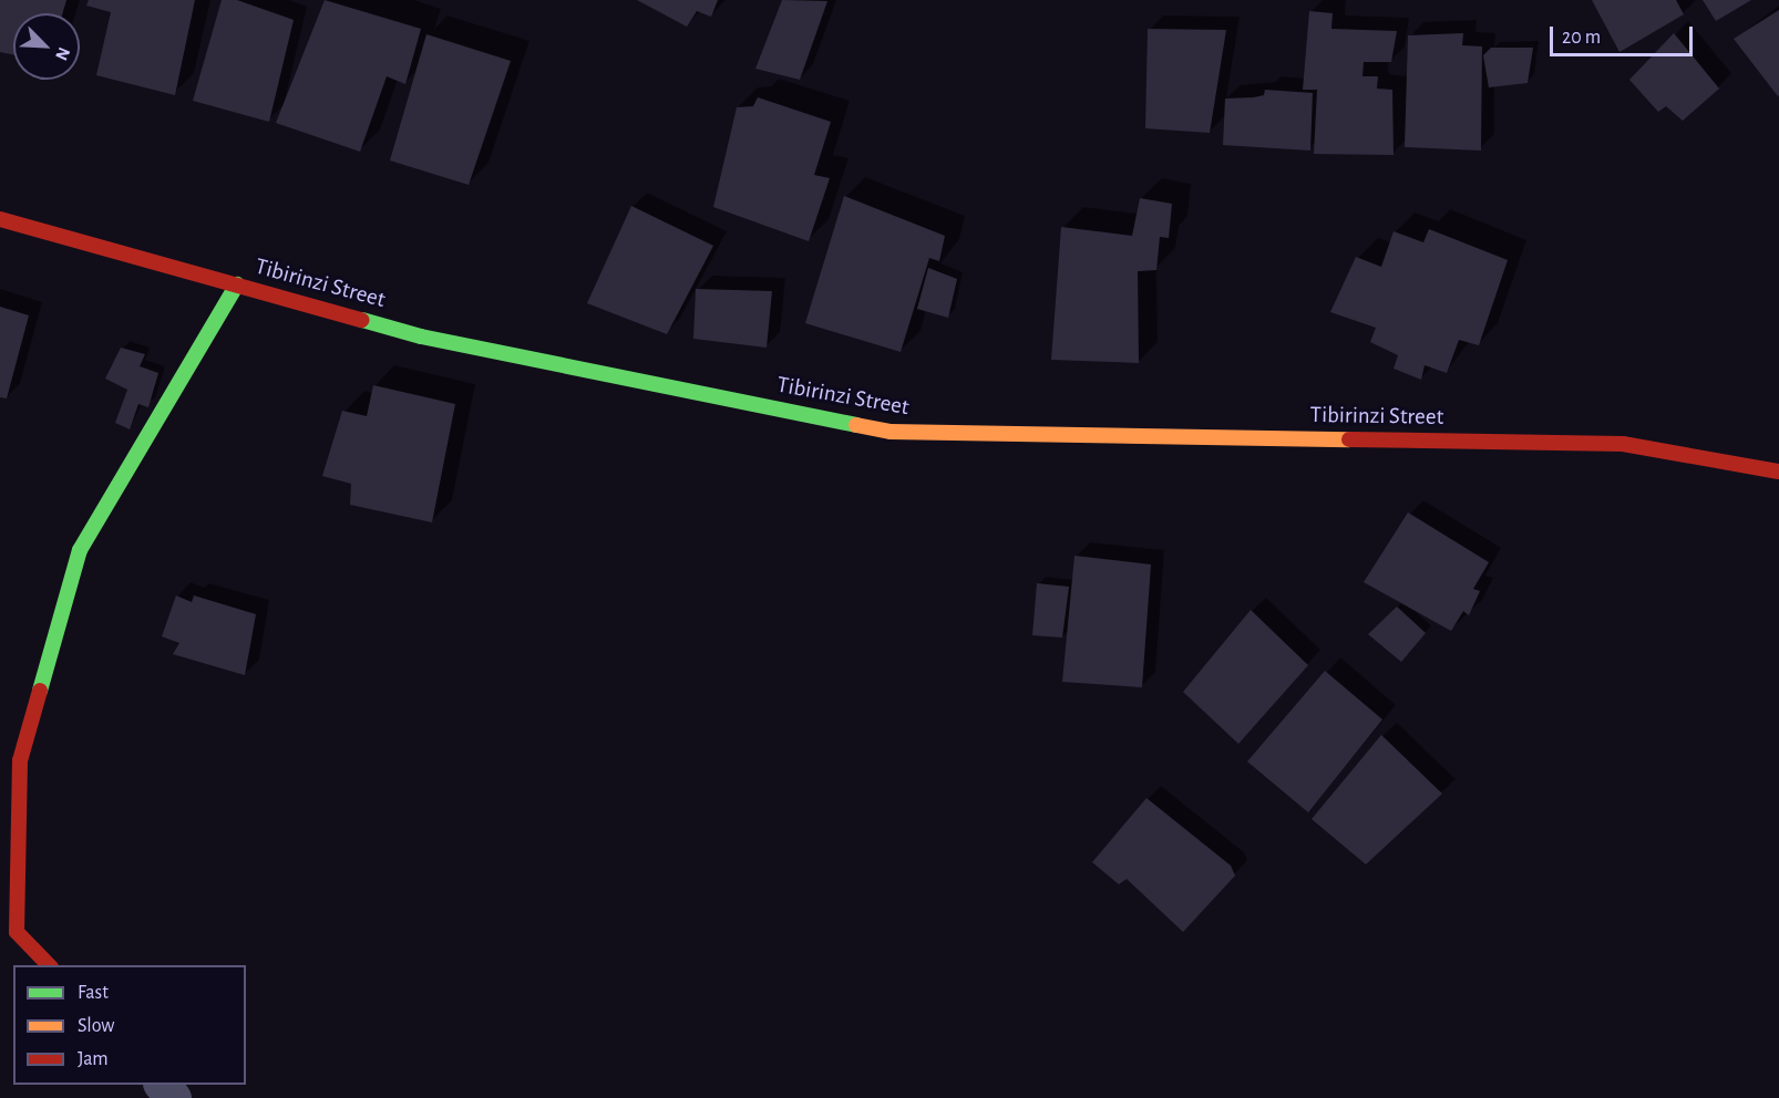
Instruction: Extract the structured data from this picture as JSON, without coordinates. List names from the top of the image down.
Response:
{
  "streets": {
    "street": ["Tibirinzi Street"]
  },
  "legend": ["Fast", "Slow", "Jam"],
  "scale_bar": "20 m",
  "north": "bottom right"
}
